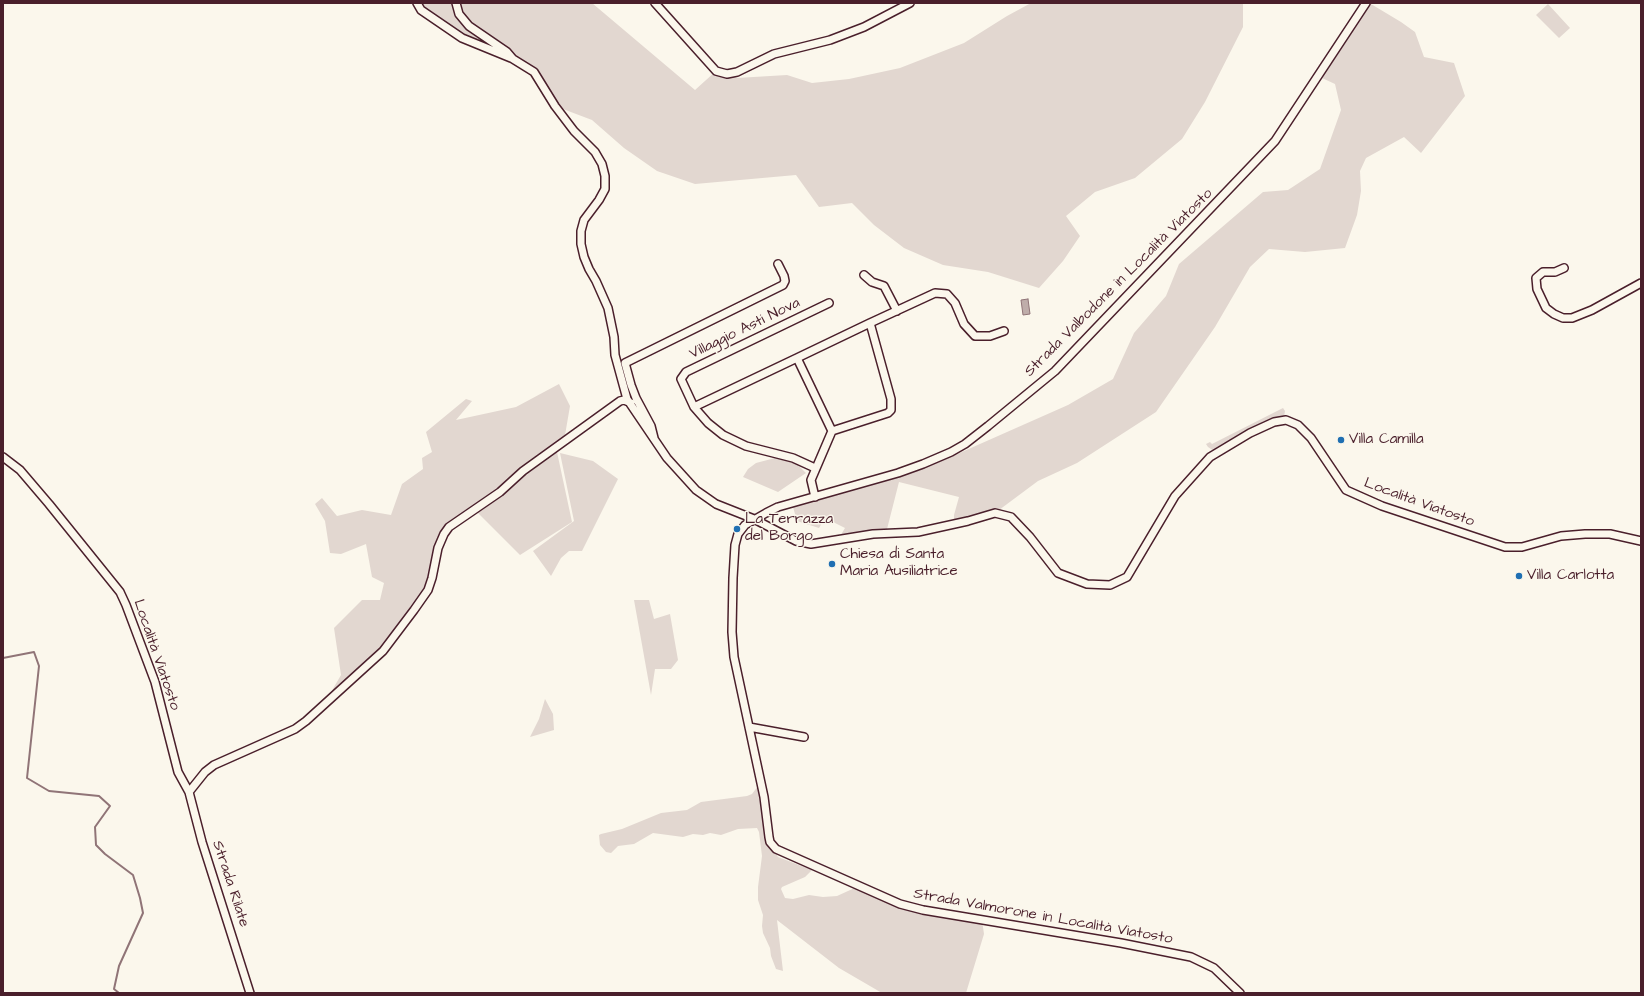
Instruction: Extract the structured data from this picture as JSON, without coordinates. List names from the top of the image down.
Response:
{
  "streets": {
    "street": [
      "Strada Valbodone in Località Viatosto",
      "Villaggio Asti Nova",
      "Località Viatosto",
      "Strada Rilate",
      "Strada Valmorone in Località Viatosto"
    ]
  },
  "crossings": [
    ["Strada Valbodone in Località Viatosto", "Località Viatosto"],
    ["Strada Valbodone in Località Viatosto", "Strada Valmorone in Località Viatosto"],
    ["Località Viatosto", "Strada Rilate"],
    ["Località Viatosto", "Strada Valmorone in Località Viatosto"]
  ],
  "places": [
    "Villa Camilla",
    "La Terrazza del Borgo",
    "Chiesa di Santa Maria Ausiliatrice",
    "Villa Carlotta"
  ]
}
